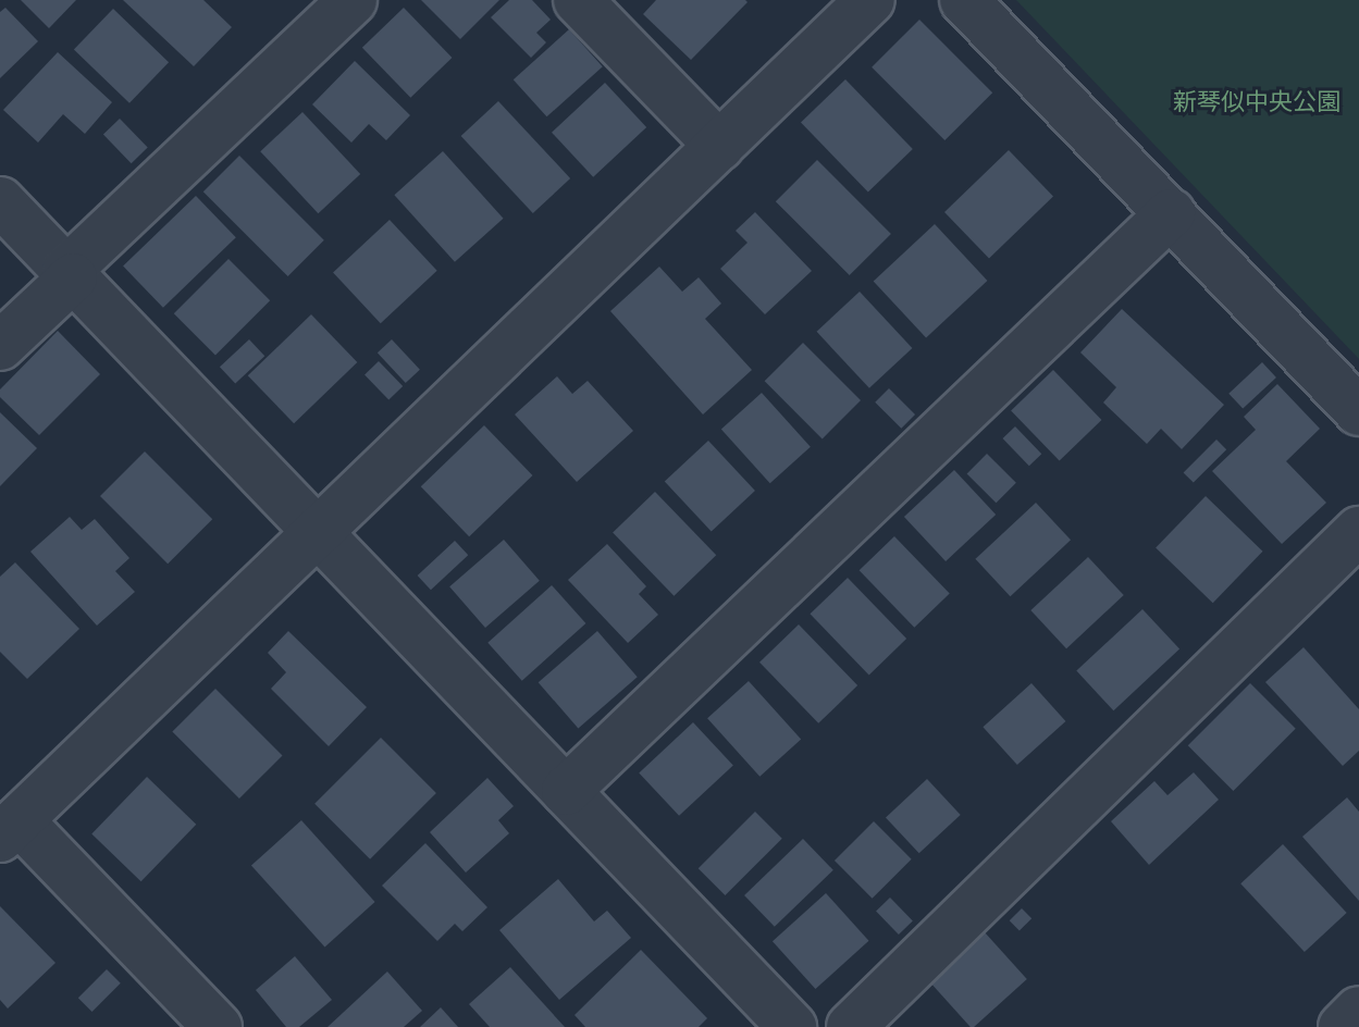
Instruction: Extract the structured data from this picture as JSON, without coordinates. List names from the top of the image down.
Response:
{
  "parks": ["新琴似中央公園"]
}
